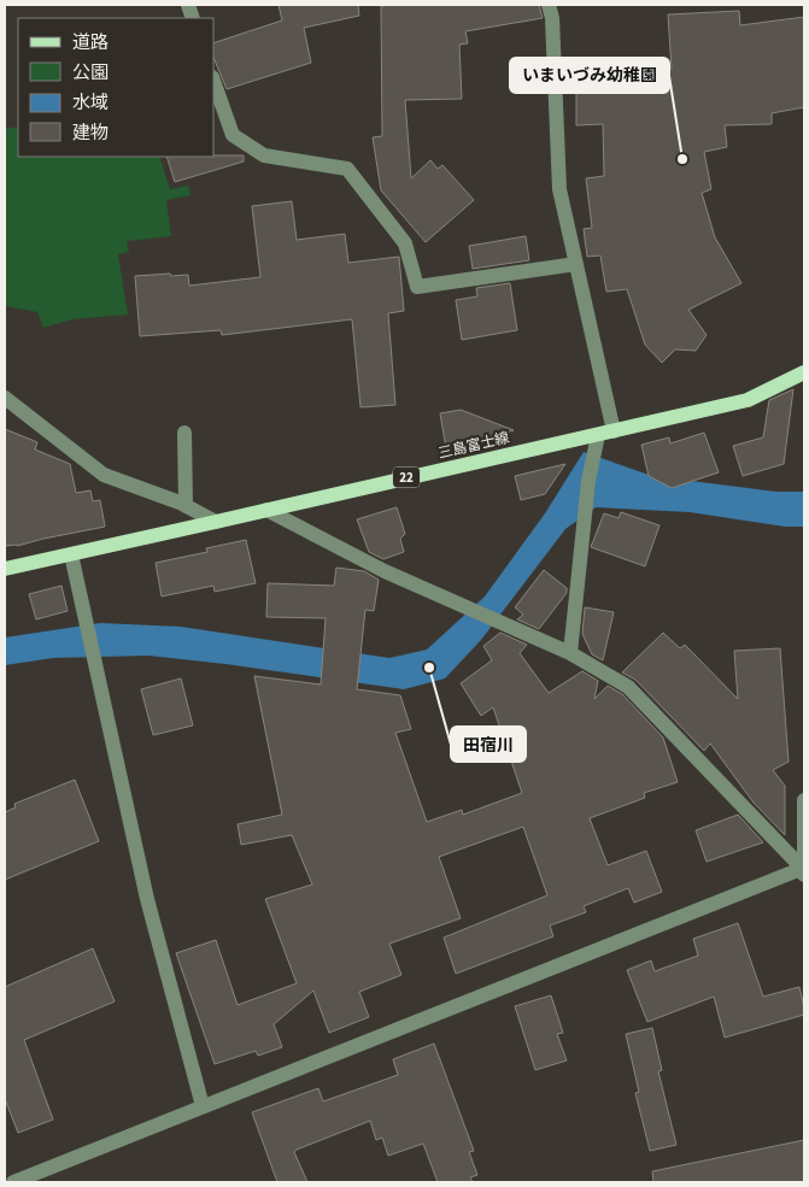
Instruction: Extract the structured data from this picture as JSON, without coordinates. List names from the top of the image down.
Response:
{
  "streets": {
    "main road": ["三島富士線", "22"]
  },
  "places": ["いまいづみ幼稚園", "田宿川"],
  "legend": [
    "道路",
    "公園",
    "水域",
    "建物"
  ]
}
